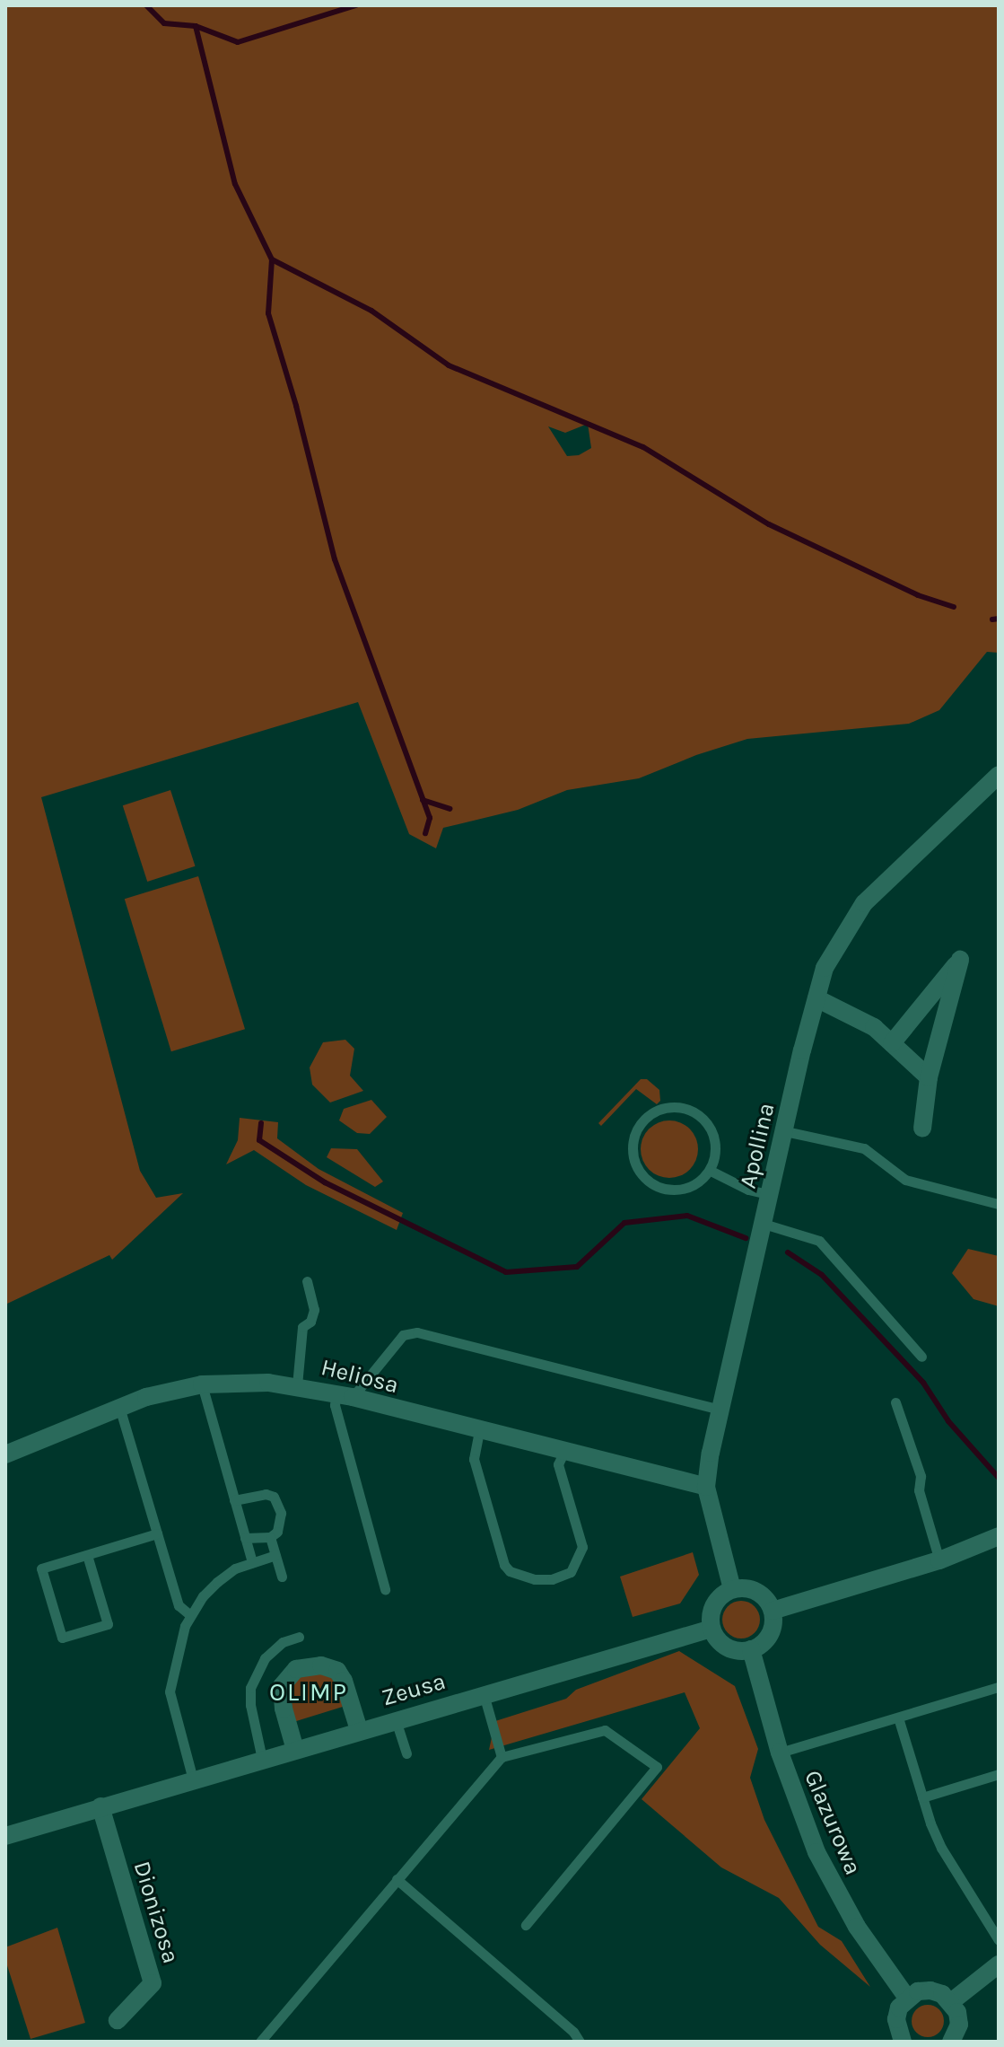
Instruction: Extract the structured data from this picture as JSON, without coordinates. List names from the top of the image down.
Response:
{
  "streets": {
    "street": [
      "Apollina",
      "Heliosa",
      "Zeusa",
      "Glazurowa",
      "Dionizosa"
    ]
  },
  "crossings": [
    ["Apollina", "Heliosa"],
    ["Apollina", "Zeusa"],
    ["Apollina", "Glazurowa"],
    ["Zeusa", "Glazurowa"],
    ["Zeusa", "Dionizosa"]
  ],
  "districts": ["OLIMP"]
}
